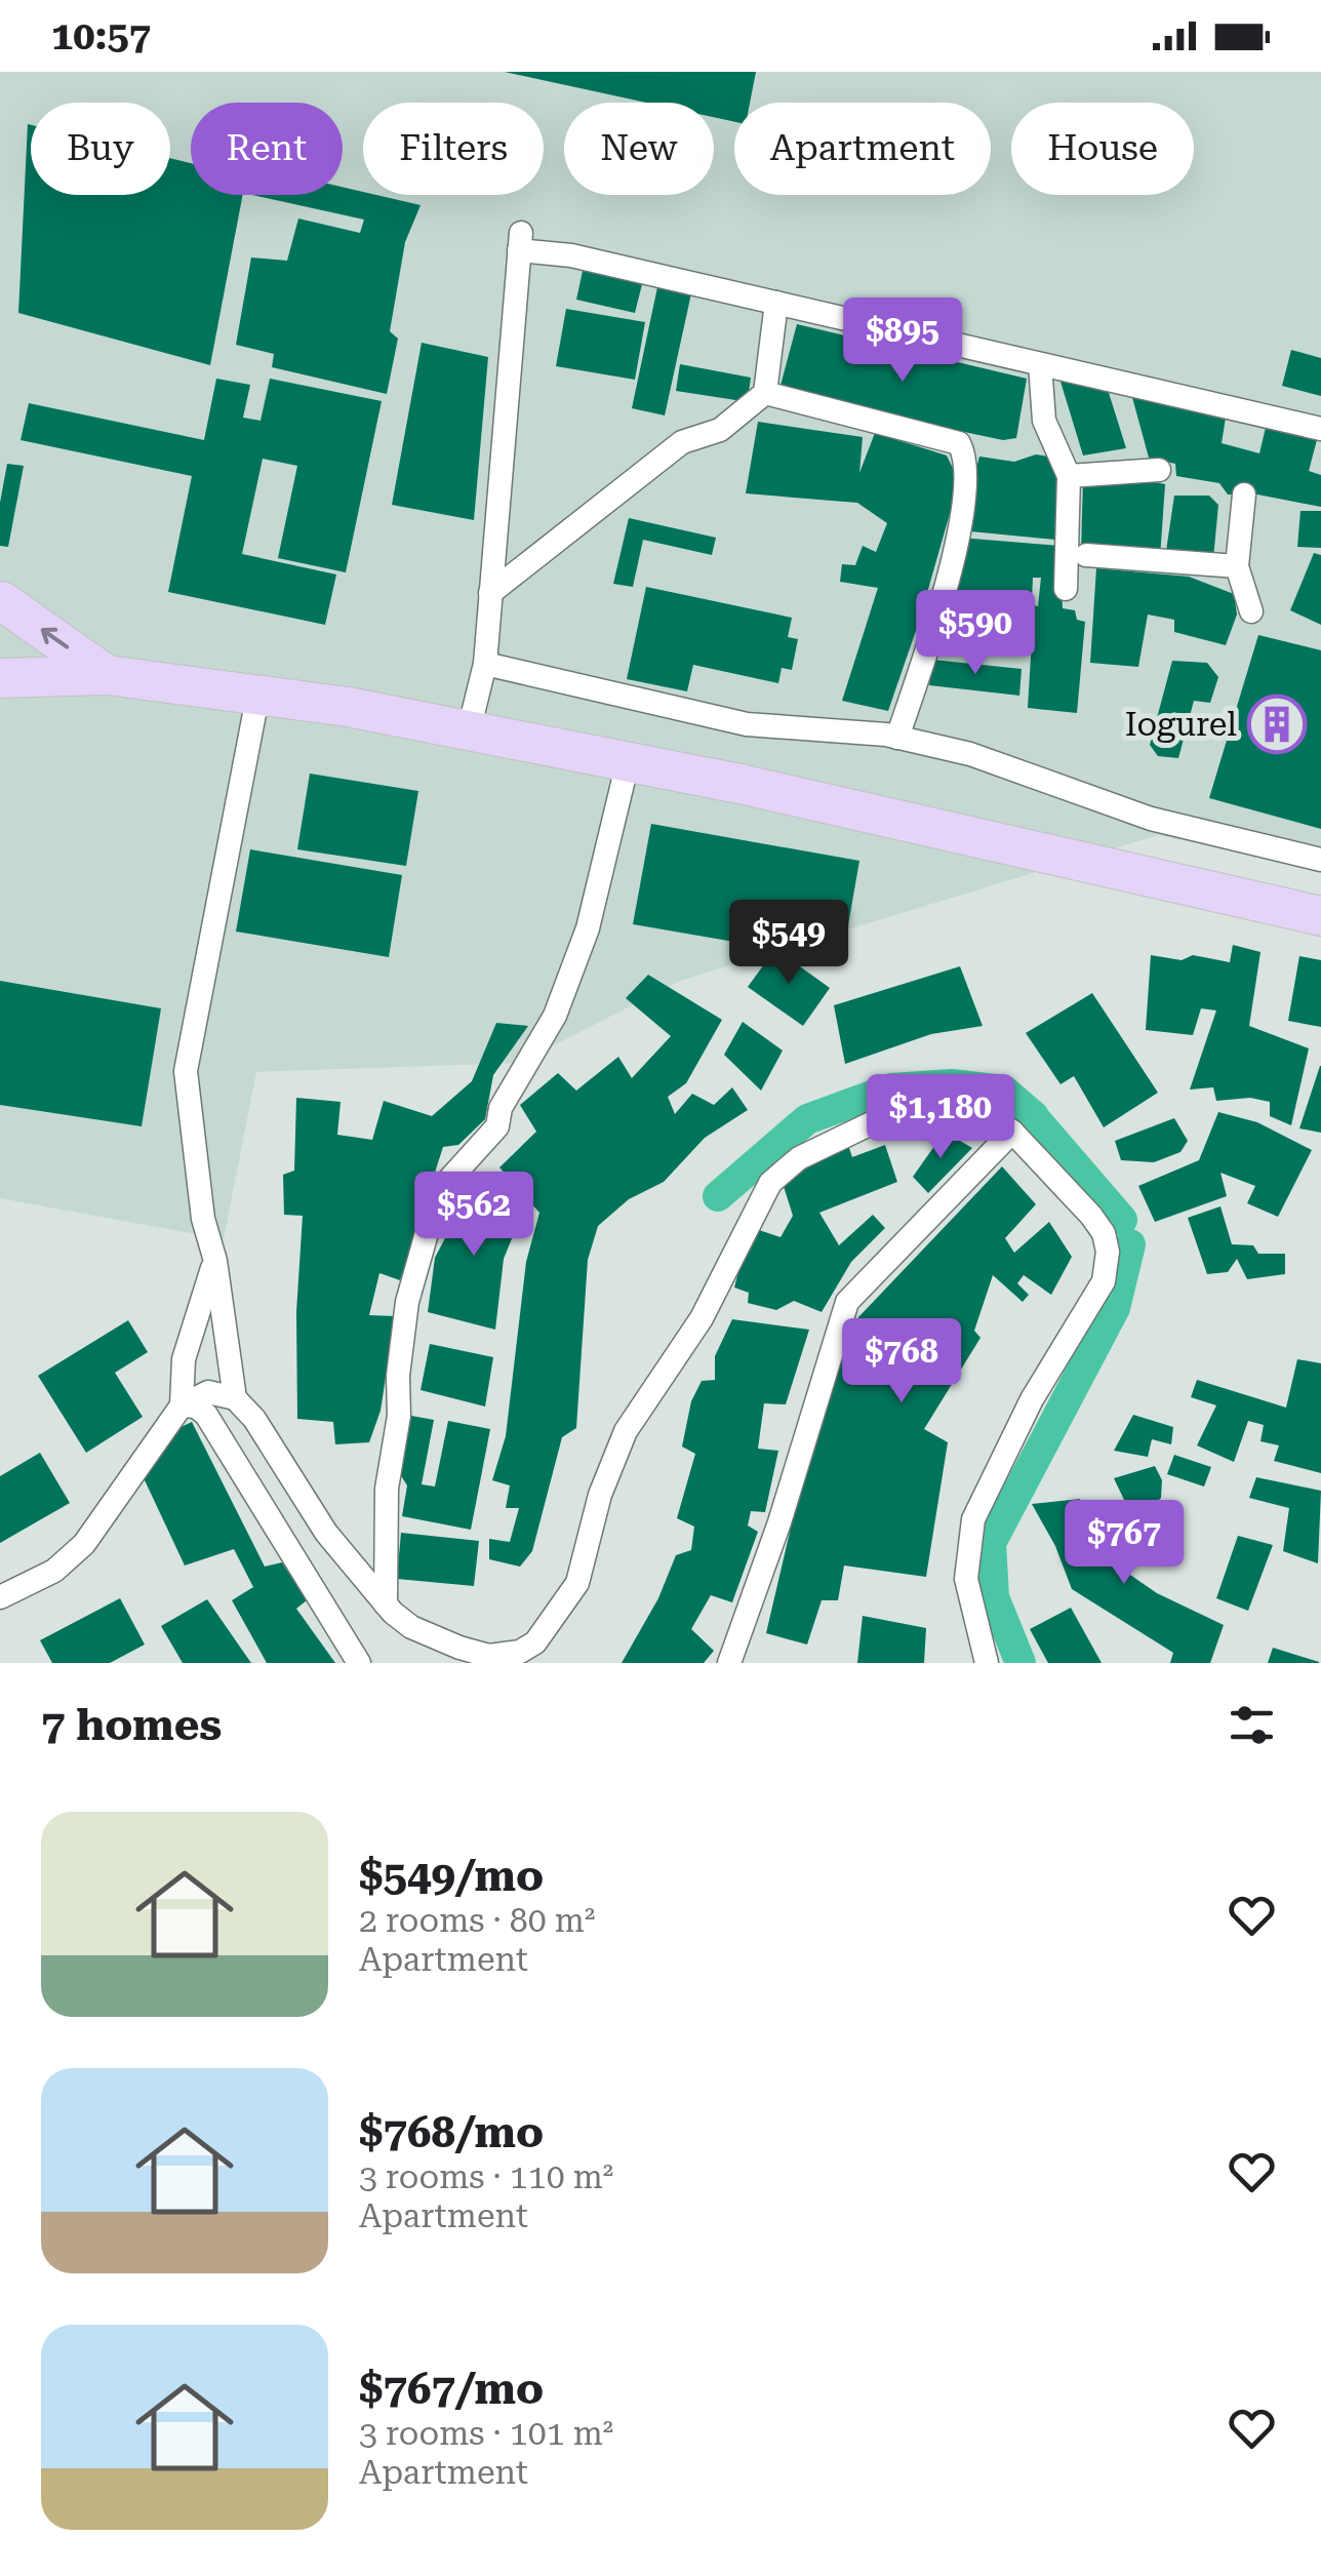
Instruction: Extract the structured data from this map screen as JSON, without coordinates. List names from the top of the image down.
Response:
{
  "places": {
    "building": ["Iogurel"]
  },
  "page": {
    "status": "10:57",
    "chip": [
      "Buy",
      "Rent",
      "Filters",
      "New",
      "Apartment",
      "House"
    ],
    "price": [
      "$895",
      "$590",
      "$549",
      "$1,180",
      "$562",
      "$768",
      "$767"
    ],
    "heading": "7 homes",
    "list": [
      {
        "name": "$549/mo",
        "note": "2 rooms · 80 m² · Apartment"
      },
      {
        "name": "$768/mo",
        "note": "3 rooms · 110 m² · Apartment"
      },
      {
        "name": "$767/mo",
        "note": "3 rooms · 101 m² · Apartment"
      }
    ]
  }
}
